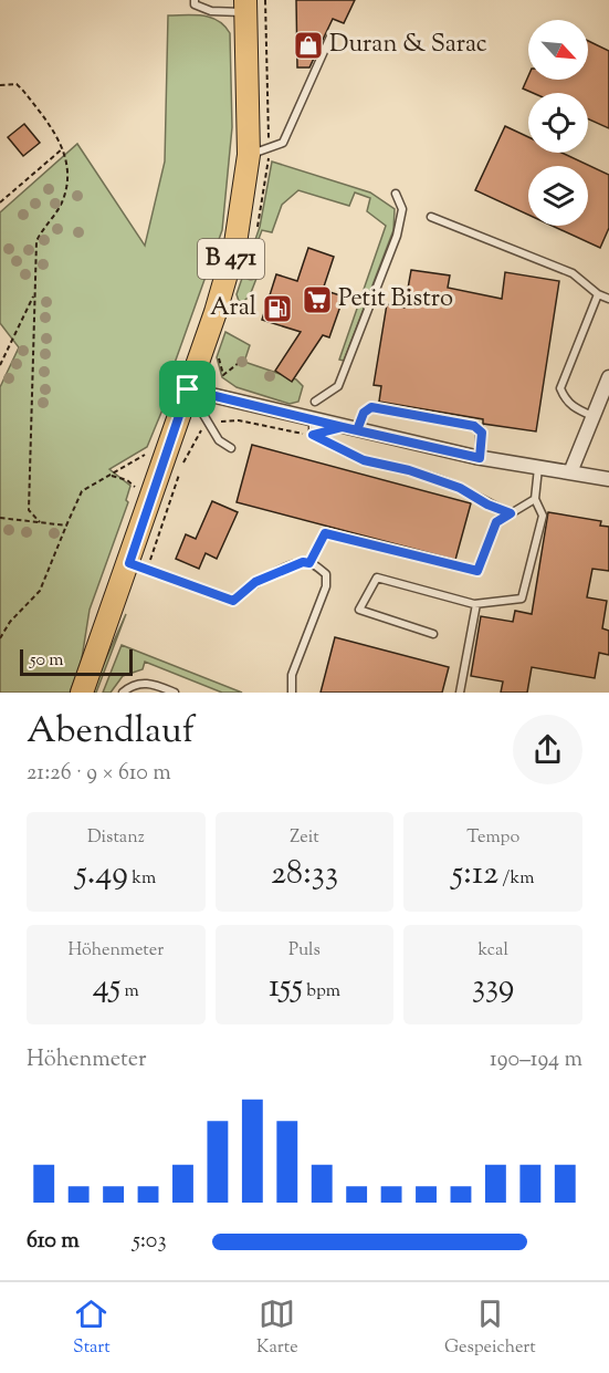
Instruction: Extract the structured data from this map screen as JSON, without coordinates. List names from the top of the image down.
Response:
{
  "streets": {
    "main road": ["B 471"]
  },
  "places": {
    "shop": ["Duran & Sarac"],
    "supermarket": ["Petit Bistro"],
    "fuel station": ["Aral"]
  },
  "scale_bar": "50 m",
  "north": "bottom right",
  "page": {
    "scale": "50 m",
    "heading": ["Abendlauf", "21:26 · 9 × 610 m"],
    "stats": [
      ["Distanz", "5.49 km"],
      ["Zeit", "28:33"],
      ["Tempo", "5:12 /km"],
      ["Höhenmeter", "45 m"],
      ["Puls", "155 bpm"],
      ["kcal", "339"]
    ],
    "chart": ["Höhenmeter", "190–194 m"],
    "list": [
      {
        "name": "610 m",
        "note": "5:03"
      }
    ],
    "tabs": ["Start", "Karte", "Gespeichert"]
  }
}
